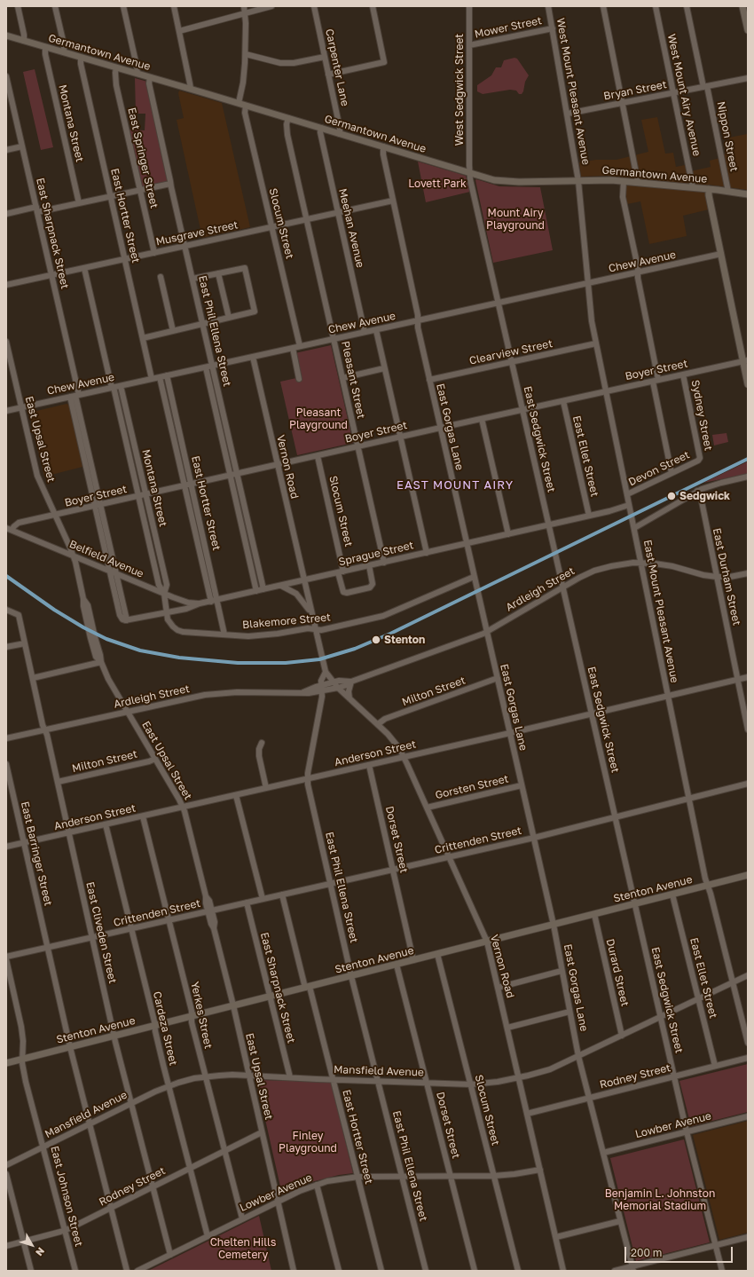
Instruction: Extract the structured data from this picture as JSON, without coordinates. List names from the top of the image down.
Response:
{
  "streets": {
    "main road": ["Germantown Avenue", "Stenton Avenue"],
    "street": [
      "Mower Street",
      "Carpenter Lane",
      "West Sedgwick Street",
      "Bryan Street",
      "West Mount Pleasant Avenue",
      "West Mount Airy Avenue",
      "Montana Street",
      "Nippon Street",
      "East Springer Street",
      "East Hortter Street",
      "Slocum Street",
      "Meehan Avenue",
      "East Sharpnack Street",
      "Musgrave Street",
      "Chew Avenue",
      "East Phil Ellena Street",
      "Clearview Street",
      "Boyer Street",
      "Pleasant Street",
      "Sydney Street",
      "East Gorgas Lane",
      "East Upsal Street",
      "East Sedgwick Street",
      "East Ellet Street",
      "Vernon Road",
      "Devon Street",
      "Sprague Street",
      "Belfield Avenue",
      "East Durham Street",
      "Ardleigh Street",
      "East Mount Pleasant Avenue",
      "Blakemore Street",
      "Milton Street",
      "Anderson Street",
      "Gorsten Street",
      "Dorset Street",
      "Crittenden Street",
      "East Barringer Street",
      "East Cliveden Street",
      "Durard Street",
      "Yerkes Street",
      "Cardeza Street",
      "Mansfield Avenue",
      "Rodney Street",
      "Lowber Avenue",
      "East Johnson Street"
    ]
  },
  "crossings": [
    ["Mower Street", "West Sedgwick Street"],
    ["Mower Street", "West Mount Pleasant Avenue"],
    ["Germantown Avenue", "Carpenter Lane"],
    ["Germantown Avenue", "West Sedgwick Street"],
    ["Germantown Avenue", "West Mount Pleasant Avenue"],
    ["Germantown Avenue", "West Mount Airy Avenue"],
    ["Germantown Avenue", "Montana Street"],
    ["Germantown Avenue", "Nippon Street"],
    ["Germantown Avenue", "East Springer Street"],
    ["Germantown Avenue", "East Hortter Street"],
    ["Germantown Avenue", "Slocum Street"],
    ["Germantown Avenue", "Meehan Avenue"],
    ["Germantown Avenue", "East Phil Ellena Street"],
    ["Germantown Avenue", "Pleasant Street"],
    ["Germantown Avenue", "East Gorgas Lane"],
    ["Germantown Avenue", "East Sedgwick Street"],
    ["Germantown Avenue", "East Mount Pleasant Avenue"],
    ["West Sedgwick Street", "East Sedgwick Street"],
    ["Bryan Street", "West Mount Pleasant Avenue"],
    ["Bryan Street", "West Mount Airy Avenue"],
    ["Bryan Street", "Nippon Street"],
    ["West Mount Pleasant Avenue", "East Mount Pleasant Avenue"],
    ["Montana Street", "Musgrave Street"],
    ["Montana Street", "Chew Avenue"],
    ["Montana Street", "Boyer Street"],
    ["Montana Street", "Sprague Street"],
    ["Montana Street", "Belfield Avenue"],
    ["Montana Street", "Blakemore Street"],
    ["East Springer Street", "Musgrave Street"],
    ["East Hortter Street", "Musgrave Street"],
    ["East Hortter Street", "Chew Avenue"],
    ["East Hortter Street", "Boyer Street"],
    ["East Hortter Street", "Sprague Street"],
    ["East Hortter Street", "Blakemore Street"],
    ["East Hortter Street", "Crittenden Street"],
    ["East Hortter Street", "Stenton Avenue"],
    ["East Hortter Street", "Mansfield Avenue"],
    ["East Hortter Street", "Lowber Avenue"],
    ["Slocum Street", "Musgrave Street"],
    ["Slocum Street", "Chew Avenue"],
    ["Slocum Street", "Boyer Street"],
    ["Slocum Street", "Sprague Street"],
    ["Slocum Street", "Stenton Avenue"],
    ["Slocum Street", "Mansfield Avenue"],
    ["Slocum Street", "Lowber Avenue"],
    ["Meehan Avenue", "Musgrave Street"],
    ["Meehan Avenue", "Chew Avenue"],
    ["East Sharpnack Street", "Musgrave Street"],
    ["East Sharpnack Street", "Chew Avenue"],
    ["East Sharpnack Street", "Boyer Street"],
    ["East Sharpnack Street", "Sprague Street"],
    ["East Sharpnack Street", "Belfield Avenue"],
    ["East Sharpnack Street", "Crittenden Street"],
    ["East Sharpnack Street", "Stenton Avenue"],
    ["East Sharpnack Street", "Mansfield Avenue"],
    ["Musgrave Street", "East Phil Ellena Street"],
    ["Musgrave Street", "Pleasant Street"],
    ["Musgrave Street", "East Gorgas Lane"],
    ["Chew Avenue", "East Phil Ellena Street"],
    ["Chew Avenue", "Pleasant Street"],
    ["Chew Avenue", "East Gorgas Lane"],
    ["Chew Avenue", "East Upsal Street"],
    ["Chew Avenue", "East Sedgwick Street"],
    ["Chew Avenue", "Vernon Road"],
    ["Chew Avenue", "East Mount Pleasant Avenue"],
    ["East Phil Ellena Street", "Boyer Street"],
    ["East Phil Ellena Street", "Vernon Road"],
    ["East Phil Ellena Street", "Sprague Street"],
    ["East Phil Ellena Street", "Ardleigh Street"],
    ["East Phil Ellena Street", "Anderson Street"],
    ["East Phil Ellena Street", "Crittenden Street"],
    ["East Phil Ellena Street", "Stenton Avenue"],
    ["East Phil Ellena Street", "Mansfield Avenue"],
    ["East Phil Ellena Street", "Lowber Avenue"],
    ["Clearview Street", "East Gorgas Lane"],
    ["Clearview Street", "East Sedgwick Street"],
    ["Clearview Street", "East Mount Pleasant Avenue"],
    ["Boyer Street", "Pleasant Street"],
    ["Boyer Street", "Sydney Street"],
    ["Boyer Street", "East Gorgas Lane"],
    ["Boyer Street", "East Upsal Street"],
    ["Boyer Street", "East Sedgwick Street"],
    ["Boyer Street", "East Ellet Street"],
    ["Boyer Street", "Vernon Road"],
    ["Boyer Street", "Belfield Avenue"],
    ["Boyer Street", "East Mount Pleasant Avenue"],
    ["Pleasant Street", "Sprague Street"],
    ["Sydney Street", "Devon Street"],
    ["East Gorgas Lane", "Sprague Street"],
    ["East Gorgas Lane", "Ardleigh Street"],
    ["East Gorgas Lane", "Blakemore Street"],
    ["East Gorgas Lane", "Milton Street"],
    ["East Gorgas Lane", "Anderson Street"],
    ["East Gorgas Lane", "Gorsten Street"],
    ["East Gorgas Lane", "Crittenden Street"],
    ["East Gorgas Lane", "Stenton Avenue"],
    ["East Gorgas Lane", "Mansfield Avenue"],
    ["East Gorgas Lane", "Rodney Street"],
    ["East Gorgas Lane", "Lowber Avenue"],
    ["East Upsal Street", "Belfield Avenue"],
    ["East Upsal Street", "Ardleigh Street"],
    ["East Upsal Street", "Milton Street"],
    ["East Upsal Street", "Anderson Street"],
    ["East Upsal Street", "Crittenden Street"],
    ["East Upsal Street", "Stenton Avenue"],
    ["East Upsal Street", "Mansfield Avenue"],
    ["East Upsal Street", "Rodney Street"],
    ["East Upsal Street", "Lowber Avenue"],
    ["East Sedgwick Street", "Sprague Street"],
    ["East Sedgwick Street", "Ardleigh Street"],
    ["East Sedgwick Street", "Anderson Street"],
    ["East Sedgwick Street", "Crittenden Street"],
    ["East Sedgwick Street", "Stenton Avenue"],
    ["East Sedgwick Street", "Mansfield Avenue"],
    ["East Sedgwick Street", "Rodney Street"],
    ["East Sedgwick Street", "Lowber Avenue"],
    ["East Ellet Street", "Sprague Street"],
    ["East Ellet Street", "Stenton Avenue"],
    ["East Ellet Street", "Mansfield Avenue"],
    ["East Ellet Street", "Rodney Street"],
    ["Vernon Road", "Sprague Street"],
    ["Vernon Road", "Ardleigh Street"],
    ["Vernon Road", "Blakemore Street"],
    ["Vernon Road", "Milton Street"],
    ["Vernon Road", "Anderson Street"],
    ["Vernon Road", "Gorsten Street"],
    ["Vernon Road", "Crittenden Street"],
    ["Vernon Road", "Stenton Avenue"],
    ["Vernon Road", "Mansfield Avenue"],
    ["Vernon Road", "Rodney Street"],
    ["Vernon Road", "Lowber Avenue"],
    ["Devon Street", "East Mount Pleasant Avenue"],
    ["Sprague Street", "Belfield Avenue"],
    ["Sprague Street", "East Mount Pleasant Avenue"],
    ["East Durham Street", "Ardleigh Street"],
    ["East Durham Street", "Anderson Street"],
    ["Ardleigh Street", "East Mount Pleasant Avenue"],
    ["Ardleigh Street", "East Cliveden Street"],
    ["East Mount Pleasant Avenue", "Anderson Street"],
    ["East Mount Pleasant Avenue", "Crittenden Street"],
    ["East Mount Pleasant Avenue", "Stenton Avenue"],
    ["East Mount Pleasant Avenue", "Mansfield Avenue"],
    ["Milton Street", "East Cliveden Street"],
    ["Anderson Street", "Dorset Street"],
    ["Anderson Street", "East Barringer Street"],
    ["Anderson Street", "East Cliveden Street"],
    ["Anderson Street", "Yerkes Street"],
    ["Anderson Street", "Cardeza Street"],
    ["Dorset Street", "Crittenden Street"],
    ["Dorset Street", "Stenton Avenue"],
    ["Dorset Street", "Mansfield Avenue"],
    ["Dorset Street", "Lowber Avenue"],
    ["Crittenden Street", "East Barringer Street"],
    ["Crittenden Street", "East Cliveden Street"],
    ["Crittenden Street", "Yerkes Street"],
    ["Crittenden Street", "Cardeza Street"],
    ["East Barringer Street", "Stenton Avenue"],
    ["Stenton Avenue", "East Cliveden Street"],
    ["Stenton Avenue", "Durard Street"],
    ["Stenton Avenue", "Yerkes Street"],
    ["Stenton Avenue", "Cardeza Street"],
    ["Stenton Avenue", "East Johnson Street"],
    ["East Cliveden Street", "Mansfield Avenue"],
    ["East Cliveden Street", "Rodney Street"],
    ["East Cliveden Street", "Lowber Avenue"],
    ["Durard Street", "Mansfield Avenue"],
    ["Yerkes Street", "Mansfield Avenue"],
    ["Yerkes Street", "Rodney Street"],
    ["Yerkes Street", "Lowber Avenue"],
    ["Cardeza Street", "Mansfield Avenue"],
    ["Cardeza Street", "Rodney Street"],
    ["Cardeza Street", "Lowber Avenue"],
    ["Mansfield Avenue", "East Johnson Street"],
    ["Rodney Street", "East Johnson Street"]
  ],
  "districts": ["EAST MOUNT AIRY"],
  "parks": [
    "Lovett Park",
    "Mount Airy Playground",
    "Pleasant Playground",
    "Finley Playground",
    "Benjamin L. Johnston Memorial Stadium",
    "Chelten Hills Cemetery"
  ],
  "places": ["Sedgwick", "Stenton"],
  "scale_bar": "200 m",
  "north": "bottom right"
}
